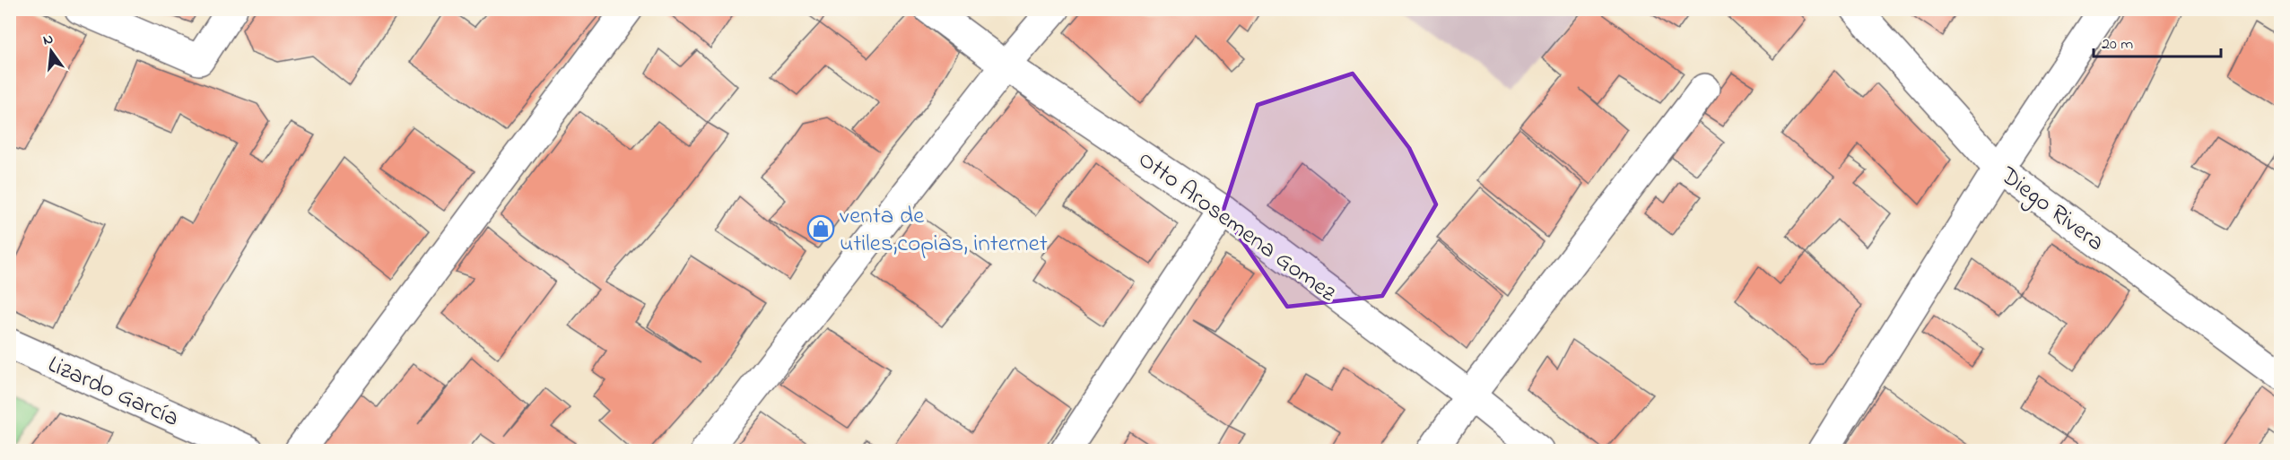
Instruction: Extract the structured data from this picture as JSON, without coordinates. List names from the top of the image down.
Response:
{
  "streets": {
    "street": ["Diego Rivera", "Otto Arosemena Gomez", "Lizardo García"]
  },
  "places": {
    "shop": ["venta de utiles,copias, internet"]
  },
  "scale_bar": "20 m",
  "north": "top"
}
